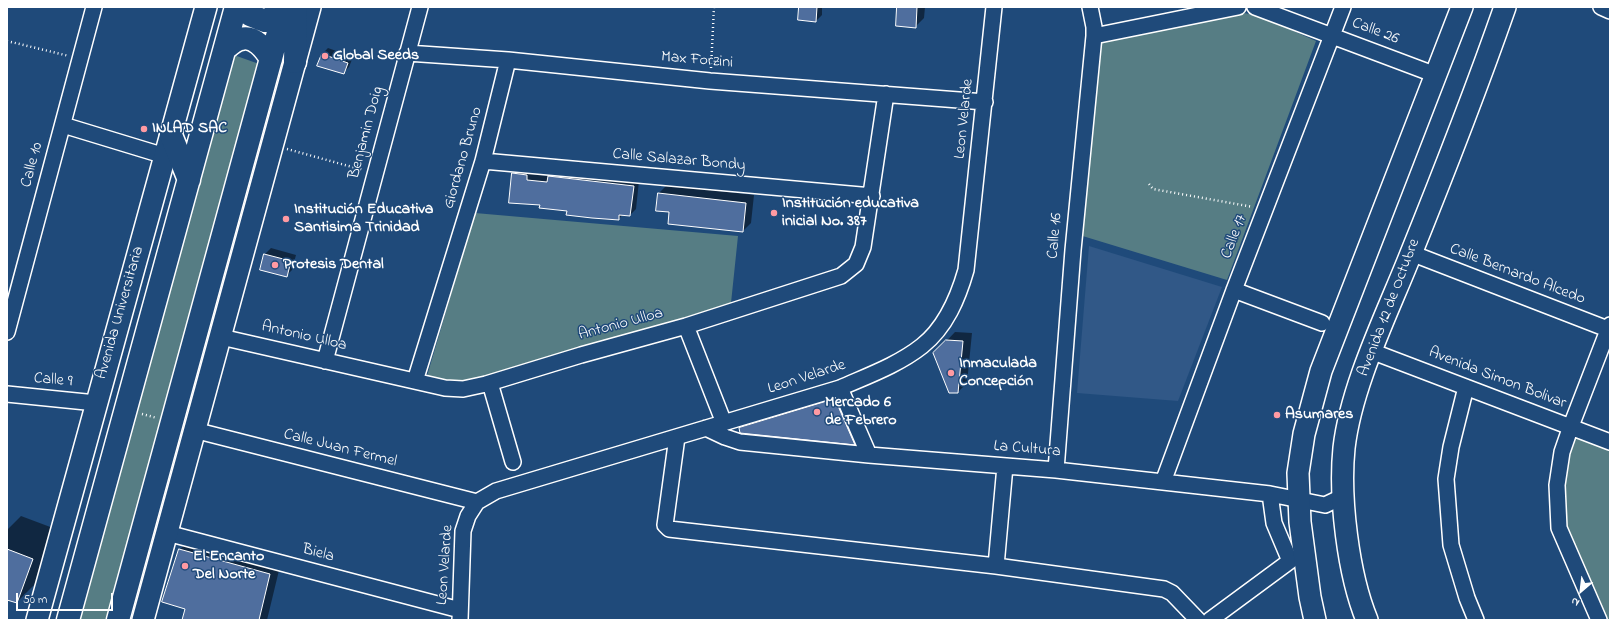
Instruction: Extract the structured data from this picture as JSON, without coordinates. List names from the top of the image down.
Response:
{
  "streets": {
    "main road": ["Avenida 12 de Octubre", "Avenida Universitaria"],
    "street": [
      "Calle 26",
      "Max Forzini",
      "Leon Velarde",
      "Benjamin Doig",
      "Giordano Bruno",
      "Calle Salazar Bondy",
      "Calle 10",
      "Calle 16",
      "Calle 17",
      "Calle Bernardo Alcedo",
      "Antonio Ulloa",
      "Avenida Simon Bolivar",
      "Calle 9",
      "Calle Juan Fermel",
      "La Cultura",
      "Biela"
    ]
  },
  "crossings": [
    ["Calle 26", "Calle 17"],
    ["Max Forzini", "Leon Velarde"],
    ["Max Forzini", "Benjamin Doig"],
    ["Max Forzini", "Giordano Bruno"],
    ["Max Forzini", "Antonio Ulloa"],
    ["Leon Velarde", "Calle Juan Fermel"],
    ["Leon Velarde", "La Cultura"],
    ["Leon Velarde", "Biela"],
    ["Benjamin Doig", "Antonio Ulloa"],
    ["Giordano Bruno", "Calle Salazar Bondy"],
    ["Giordano Bruno", "Antonio Ulloa"],
    ["Calle Salazar Bondy", "Antonio Ulloa"],
    ["Calle 16", "La Cultura"],
    ["Calle 17", "La Cultura"],
    ["Calle Bernardo Alcedo", "Avenida 12 de Octubre"],
    ["Avenida 12 de Octubre", "Avenida Simon Bolivar"],
    ["Avenida 12 de Octubre", "La Cultura"],
    ["Avenida Universitaria", "Calle 9"]
  ],
  "places": [
    "Global Seeds",
    "INLAD SAC",
    "Institución educativa inicial No. 387",
    "Institución Educativa Santisima Trinidad",
    "Protesis Dental",
    "Inmaculada Concepción",
    "Mercado 6 de Febrero",
    "Asumares",
    "El Encanto Del Norte"
  ],
  "scale_bar": "50 m",
  "north": "bottom left"
}
